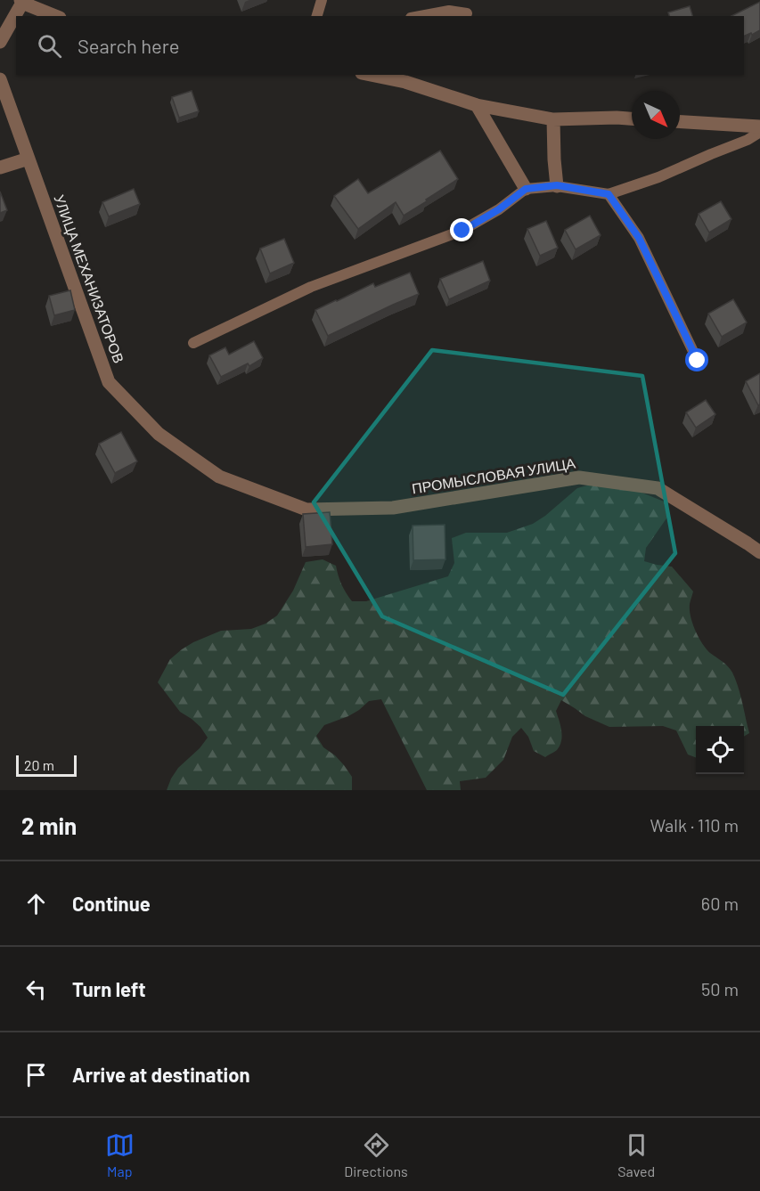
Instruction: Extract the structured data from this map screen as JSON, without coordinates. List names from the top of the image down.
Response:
{
  "streets": {
    "street": ["УЛИЦА МЕХАНИЗАТОРОВ", "ПРОМЫСЛОВАЯ УЛИЦА"]
  },
  "crossings": [
    ["УЛИЦА МЕХАНИЗАТОРОВ", "ПРОМЫСЛОВАЯ УЛИЦА"]
  ],
  "scale_bar": "20 m",
  "north": "bottom right",
  "page": {
    "search": "Search here",
    "scale": "20 m",
    "heading": ["2 min", "Walk · 110 m"],
    "list": [
      ["Continue", "60 m"],
      ["Turn left", "50 m"],
      "Arrive at destination"
    ],
    "nav": ["Map", "Directions", "Saved"]
  }
}
